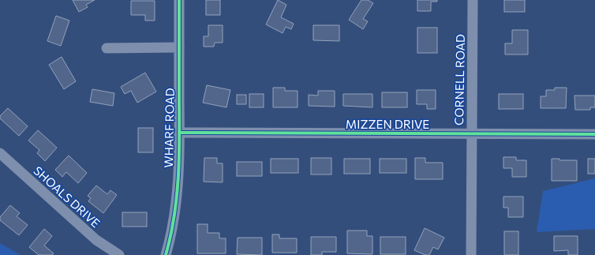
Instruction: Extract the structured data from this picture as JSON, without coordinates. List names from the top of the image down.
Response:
{
  "streets": {
    "street": [
      "CORNELL ROAD",
      "MIZZEN DRIVE",
      "WHARF ROAD",
      "SHOALS DRIVE"
    ]
  },
  "crossings": [
    ["CORNELL ROAD", "MIZZEN DRIVE"],
    ["MIZZEN DRIVE", "WHARF ROAD"]
  ]
}
